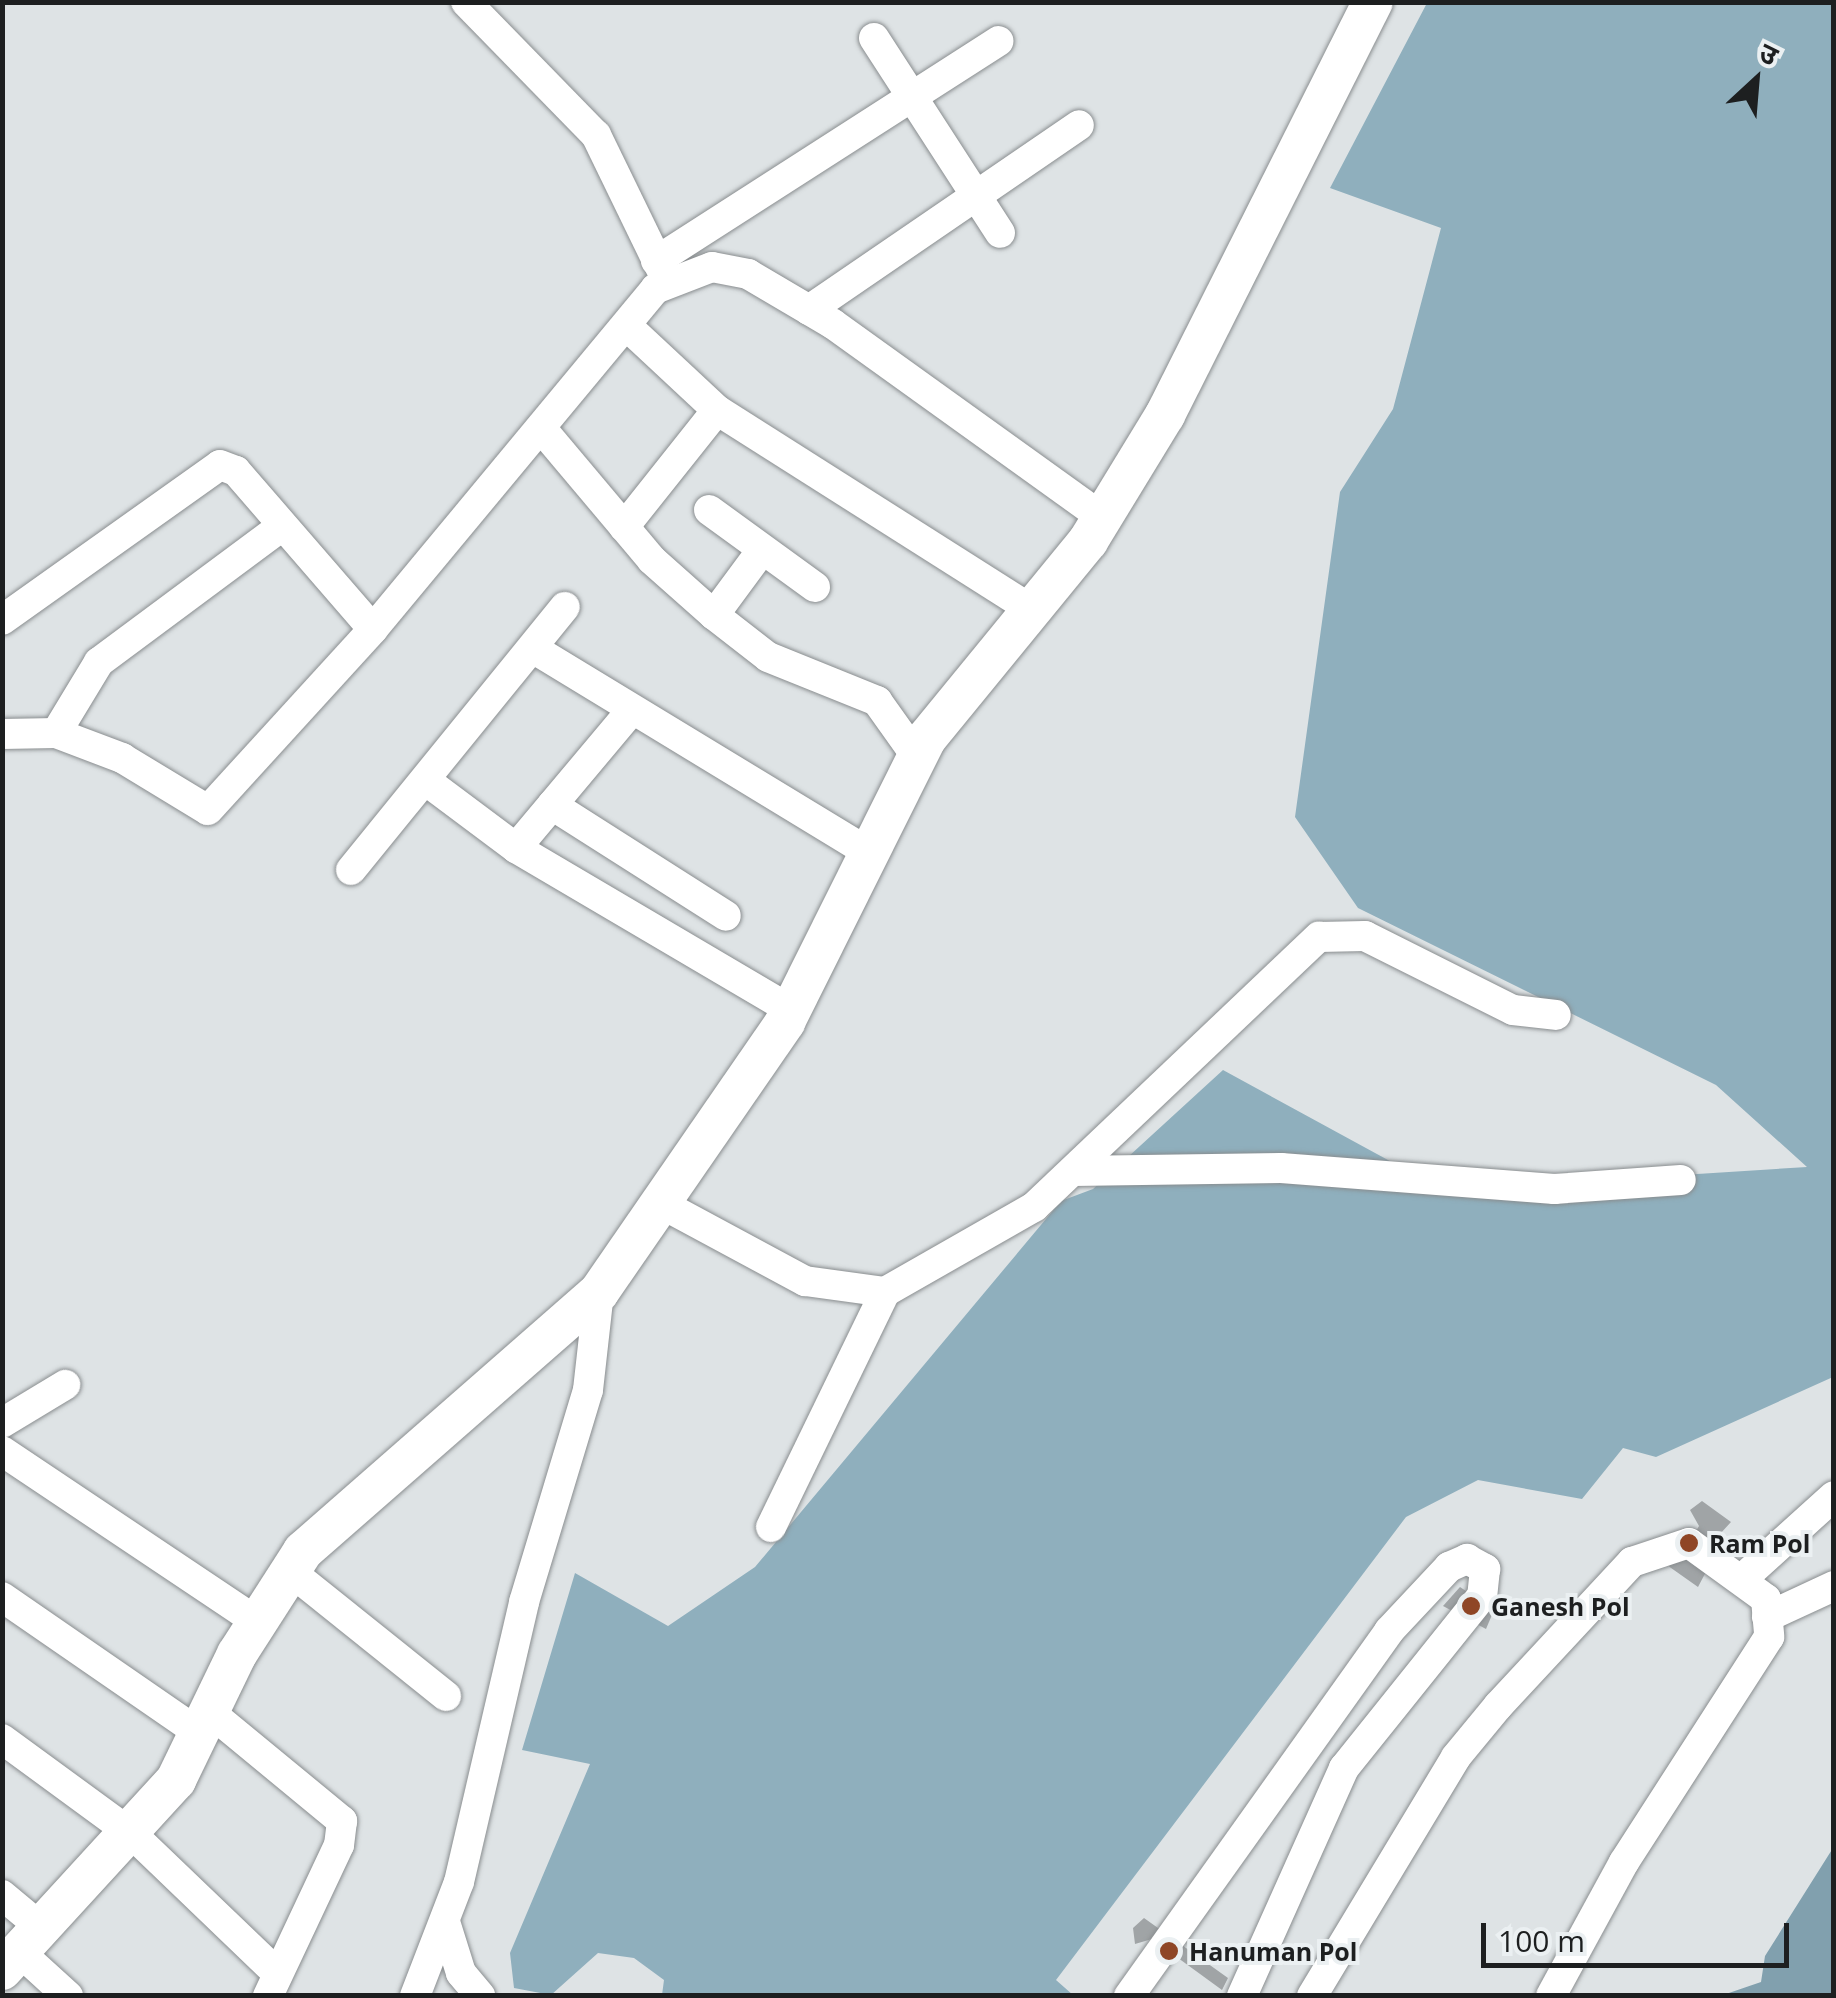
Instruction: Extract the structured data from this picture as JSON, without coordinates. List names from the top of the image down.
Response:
{
  "places": ["Ram Pol", "Ganesh Pol", "Hanuman Pol"],
  "scale_bar": "100 m",
  "north": "top right"
}
